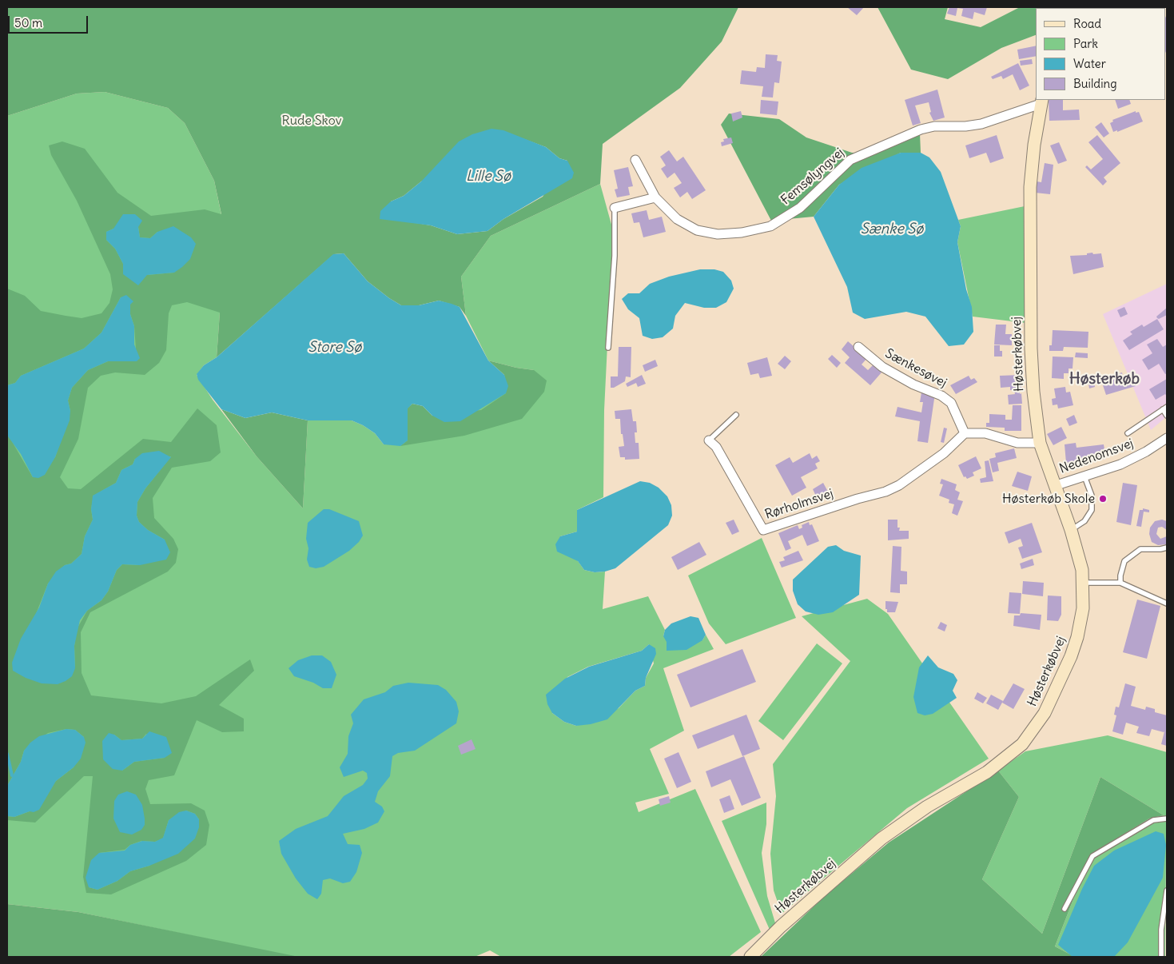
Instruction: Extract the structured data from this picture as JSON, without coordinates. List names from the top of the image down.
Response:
{
  "streets": {
    "street": [
      "Femsølyngvej",
      "Høsterkøbvej",
      "Sænkesøvej",
      "Nedenomsvej",
      "Rørholmsvej"
    ]
  },
  "crossings": [
    ["Femsølyngvej", "Høsterkøbvej"],
    ["Høsterkøbvej", "Nedenomsvej"],
    ["Sænkesøvej", "Rørholmsvej"]
  ],
  "districts": ["Høsterkøb"],
  "water": ["Lille Sø", "Sænke Sø", "Store Sø"],
  "parks": ["Rude Skov"],
  "places": ["Høsterkøb Skole"],
  "legend": [
    "Road",
    "Park",
    "Water",
    "Building"
  ],
  "scale_bar": "50 m"
}
